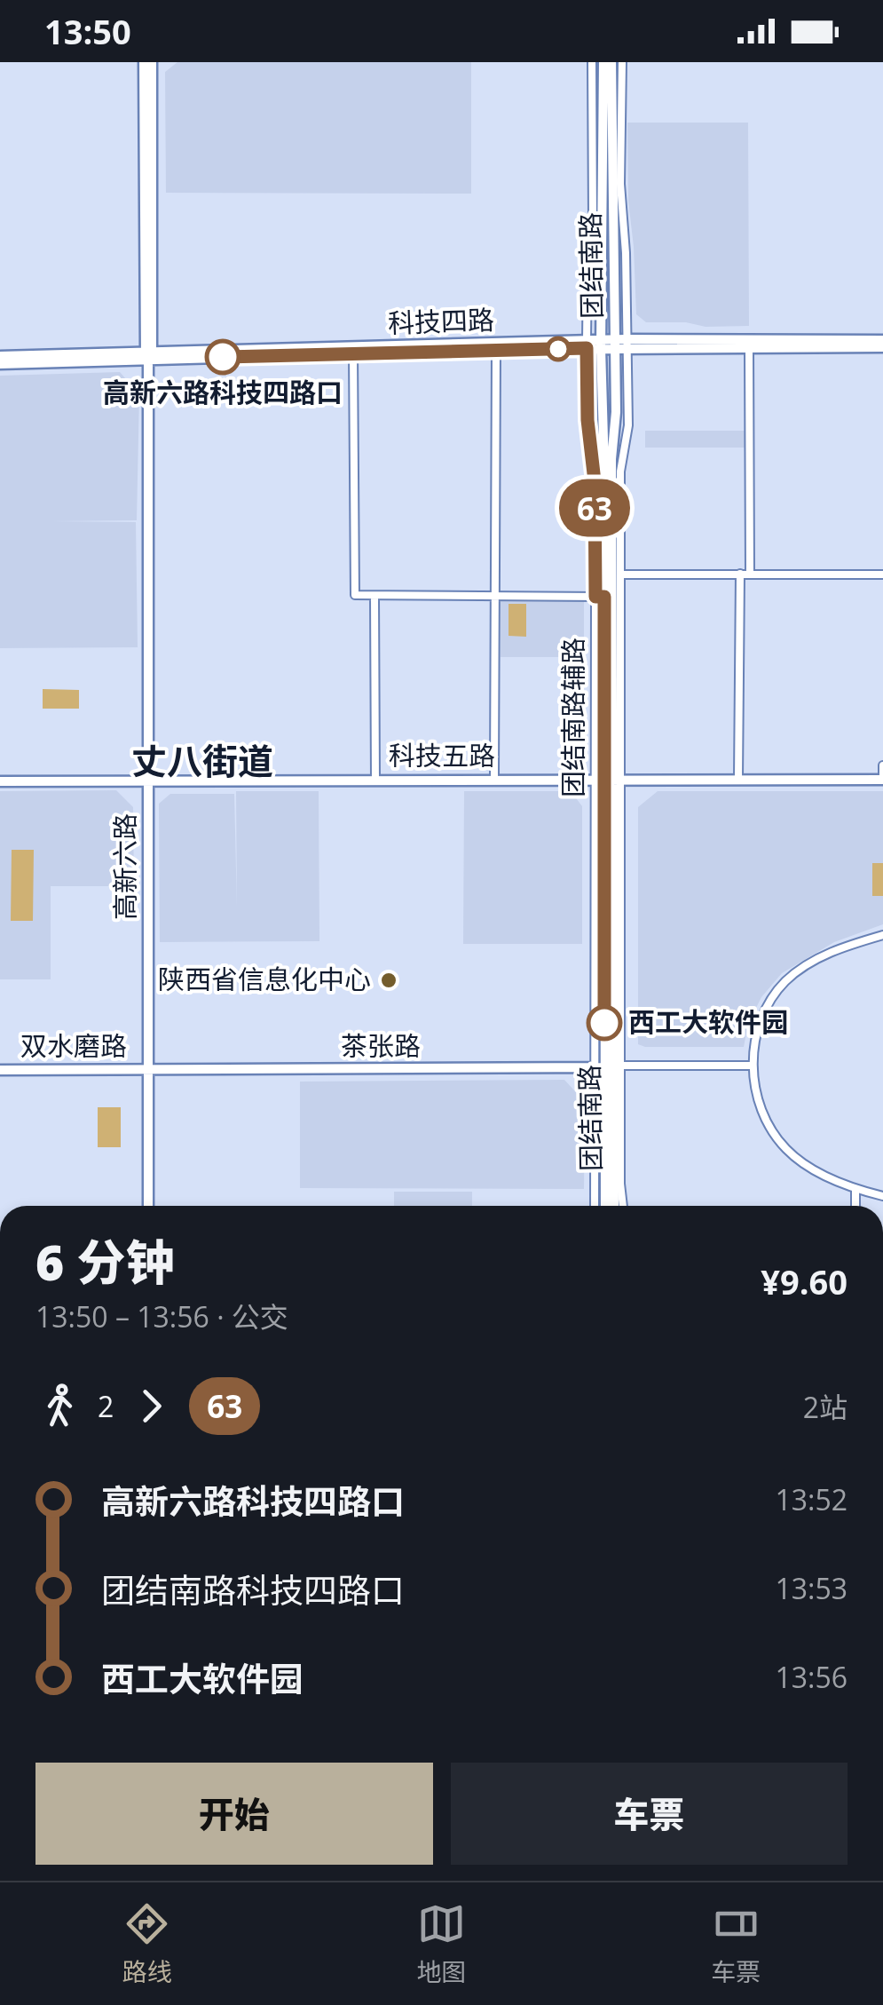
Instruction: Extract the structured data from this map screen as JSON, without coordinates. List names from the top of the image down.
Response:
{
  "streets": {
    "street": [
      "团结南路",
      "科技四路",
      "团结南路辅路",
      "科技五路",
      "高新六路",
      "双水磨路",
      "茶张路"
    ]
  },
  "crossings": [
    ["团结南路", "科技四路"],
    ["团结南路", "团结南路辅路"],
    ["团结南路", "科技五路"],
    ["团结南路", "茶张路"],
    ["科技四路", "高新六路"],
    ["团结南路辅路", "科技五路"],
    ["团结南路辅路", "茶张路"],
    ["科技五路", "高新六路"],
    ["高新六路", "双水磨路"],
    ["高新六路", "茶张路"],
    ["双水磨路", "茶张路"]
  ],
  "districts": ["丈八街道"],
  "places": ["高新六路科技四路口", "陕西省信息化中心", "西工大软件园"],
  "lines": ["bus line 63"],
  "page": {
    "status": "13:50",
    "on_map": "63",
    "heading": ["6 分钟", "13:50 – 13:56 · 公交", "¥9.60"],
    "legs": ["2", "63", "2站"],
    "list": [
      {
        "name": "高新六路科技四路口",
        "value": "13:52"
      },
      {
        "name": "团结南路科技四路口",
        "value": "13:53"
      },
      {
        "name": "西工大软件园",
        "value": "13:56"
      }
    ],
    "buttons": ["开始", "车票"],
    "tabs": ["路线", "地图", "车票"]
  }
}
